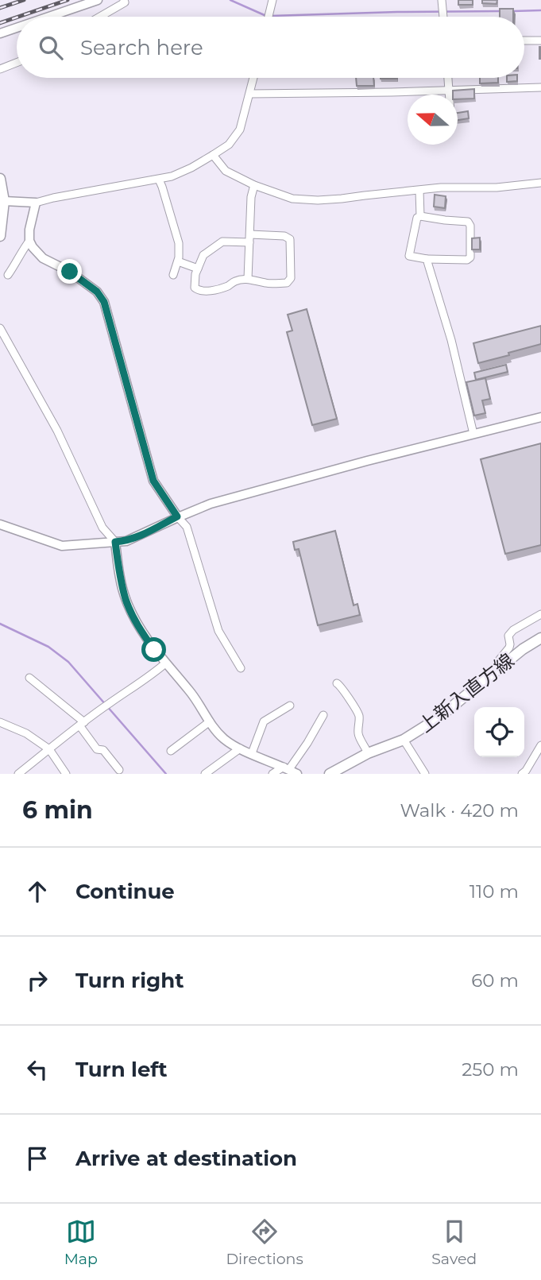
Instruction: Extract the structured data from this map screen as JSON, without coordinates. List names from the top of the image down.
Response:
{
  "streets": {
    "main road": ["上新入直方線"]
  },
  "north": "left",
  "page": {
    "search": "Search here",
    "heading": ["6 min", "Walk · 420 m"],
    "list": [
      ["Continue", "110 m"],
      ["Turn right", "60 m"],
      ["Turn left", "250 m"],
      "Arrive at destination"
    ],
    "nav": ["Map", "Directions", "Saved"]
  }
}
